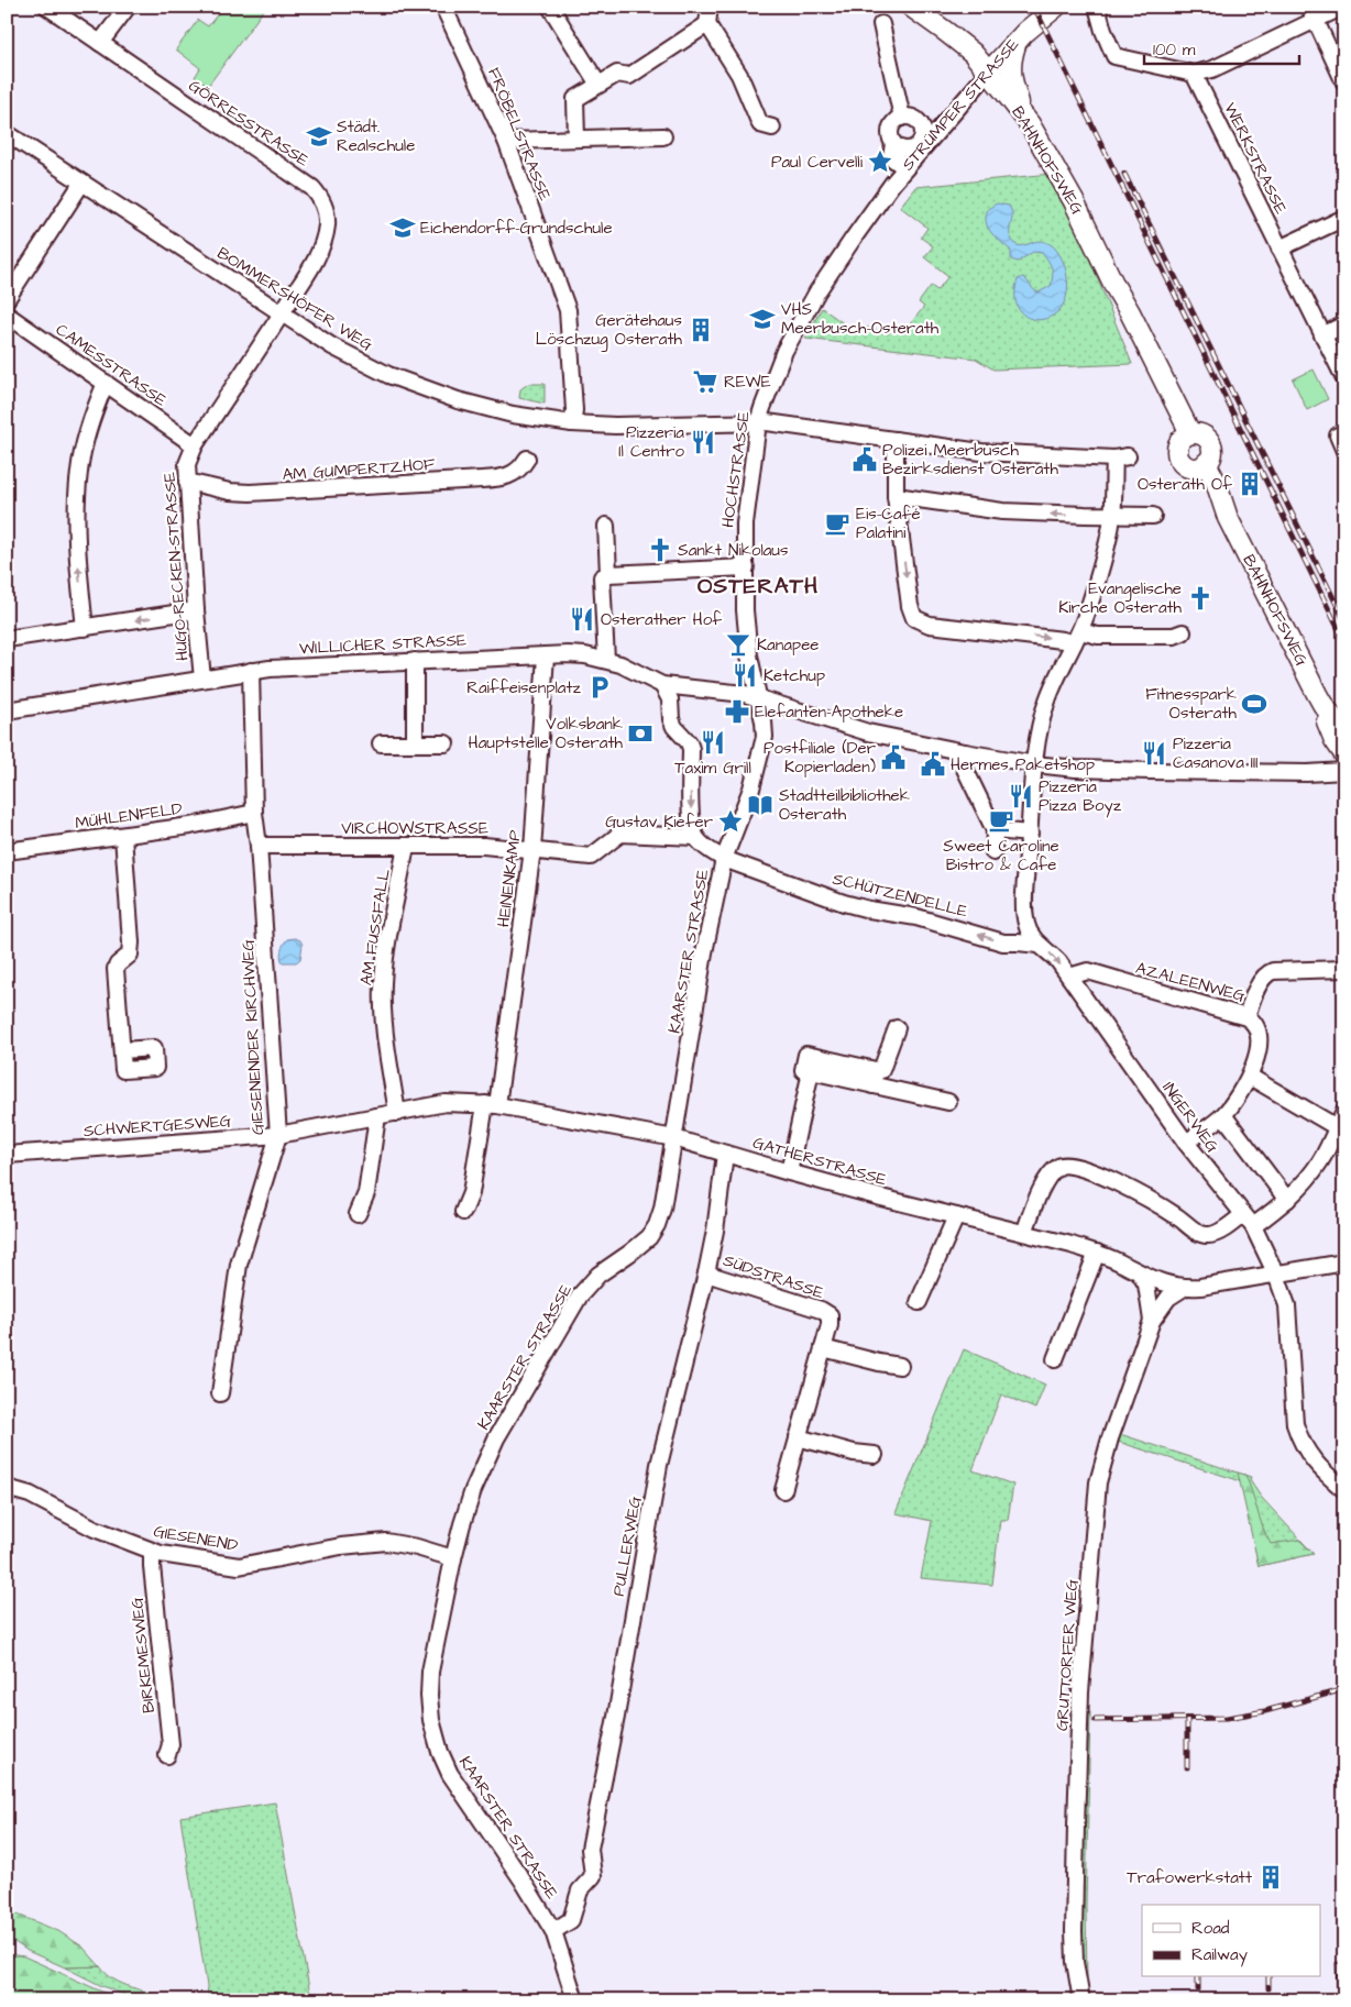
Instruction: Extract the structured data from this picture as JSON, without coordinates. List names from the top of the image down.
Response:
{
  "streets": {
    "main road": ["STRÜMPER STRASSE", "BAHNHOFSWEG"],
    "street": [
      "GÖRRESSTRASSE",
      "FRÖBELSTRASSE",
      "WERKSTRASSE",
      "BOMMERSHÖFER WEG",
      "CAMESSTRASSE",
      "AM GUMPERTZHOF",
      "HOCHSTRASSE",
      "HUGO-RECKEN-STRASSE",
      "WILLICHER STRASSE",
      "MÜHLENFELD",
      "VIRCHOWSTRASSE",
      "HEINENKAMP",
      "SCHÜTZENDELLE",
      "AM FUSSFALL",
      "KAARSTER STRASSE",
      "AZALEENWEG",
      "GIESENENDER KIRCHWEG",
      "INGERWEG",
      "SCHWERTGESWEG",
      "GATHERSTRASSE",
      "SÜDSTRASSE",
      "GIESENEND",
      "PULLERWEG",
      "BIRKEMESWEG",
      "GRUTTORFER WEG"
    ]
  },
  "crossings": [
    ["STRÜMPER STRASSE", "BAHNHOFSWEG"],
    ["STRÜMPER STRASSE", "HOCHSTRASSE"],
    ["GÖRRESSTRASSE", "BOMMERSHÖFER WEG"],
    ["GÖRRESSTRASSE", "HUGO-RECKEN-STRASSE"],
    ["FRÖBELSTRASSE", "BOMMERSHÖFER WEG"],
    ["BOMMERSHÖFER WEG", "HOCHSTRASSE"],
    ["BOMMERSHÖFER WEG", "HUGO-RECKEN-STRASSE"],
    ["BOMMERSHÖFER WEG", "INGERWEG"],
    ["CAMESSTRASSE", "HUGO-RECKEN-STRASSE"],
    ["AM GUMPERTZHOF", "HUGO-RECKEN-STRASSE"],
    ["HOCHSTRASSE", "WILLICHER STRASSE"],
    ["HOCHSTRASSE", "KAARSTER STRASSE"],
    ["HUGO-RECKEN-STRASSE", "WILLICHER STRASSE"],
    ["WILLICHER STRASSE", "HEINENKAMP"],
    ["WILLICHER STRASSE", "KAARSTER STRASSE"],
    ["WILLICHER STRASSE", "GIESENENDER KIRCHWEG"],
    ["WILLICHER STRASSE", "INGERWEG"],
    ["MÜHLENFELD", "GIESENENDER KIRCHWEG"],
    ["VIRCHOWSTRASSE", "HEINENKAMP"],
    ["VIRCHOWSTRASSE", "SCHÜTZENDELLE"],
    ["VIRCHOWSTRASSE", "AM FUSSFALL"],
    ["VIRCHOWSTRASSE", "GIESENENDER KIRCHWEG"],
    ["HEINENKAMP", "SCHWERTGESWEG"],
    ["SCHÜTZENDELLE", "KAARSTER STRASSE"],
    ["SCHÜTZENDELLE", "INGERWEG"],
    ["AM FUSSFALL", "SCHWERTGESWEG"],
    ["KAARSTER STRASSE", "SCHWERTGESWEG"],
    ["KAARSTER STRASSE", "GATHERSTRASSE"],
    ["KAARSTER STRASSE", "GIESENEND"],
    ["KAARSTER STRASSE", "PULLERWEG"],
    ["AZALEENWEG", "INGERWEG"],
    ["GIESENENDER KIRCHWEG", "SCHWERTGESWEG"],
    ["INGERWEG", "GATHERSTRASSE"],
    ["SCHWERTGESWEG", "GATHERSTRASSE"],
    ["GATHERSTRASSE", "PULLERWEG"],
    ["GATHERSTRASSE", "GRUTTORFER WEG"],
    ["SÜDSTRASSE", "PULLERWEG"],
    ["GIESENEND", "BIRKEMESWEG"]
  ],
  "one_way": ["SCHÜTZENDELLE"],
  "districts": ["OSTERATH"],
  "places": {
    "school or university": ["Städt. Realschule", "Eichendorff-Grundschule", "VHS Meerbusch-Osterath"],
    "place": ["Paul Cervelli", "Gustav Kiefer"],
    "building": ["Gerätehaus Löschzug Osterath", "Osterath Of", "Trafowerkstatt"],
    "supermarket": ["REWE"],
    "restaurant": [
      "Pizzeria Il Centro",
      "Osterather Hof",
      "Ketchup",
      "Taxim Grill",
      "Pizzeria Casanova III",
      "Pizzeria Pizza Boyz"
    ],
    "public building": ["Polizei Meerbusch Bezirksdienst Osterath", "Postfiliale (Der Kopierladen)", "Hermes Paketshop"],
    "cafe": ["Eis-Café Palatini", "Sweet Caroline Bistro & Cafe"],
    "church": ["Sankt Nikolaus", "Evangelische Kirche Osterath"],
    "bar": ["Kanapee"],
    "parking": ["Raiffeisenplatz"],
    "sports": ["Fitnesspark Osterath"],
    "pharmacy": ["Elefanten-Apotheke"],
    "bank": ["Volksbank Hauptstelle Osterath"],
    "library": ["Stadtteilbibliothek Osterath"]
  },
  "legend": ["Road", "Railway"],
  "scale_bar": "100 m"
}
